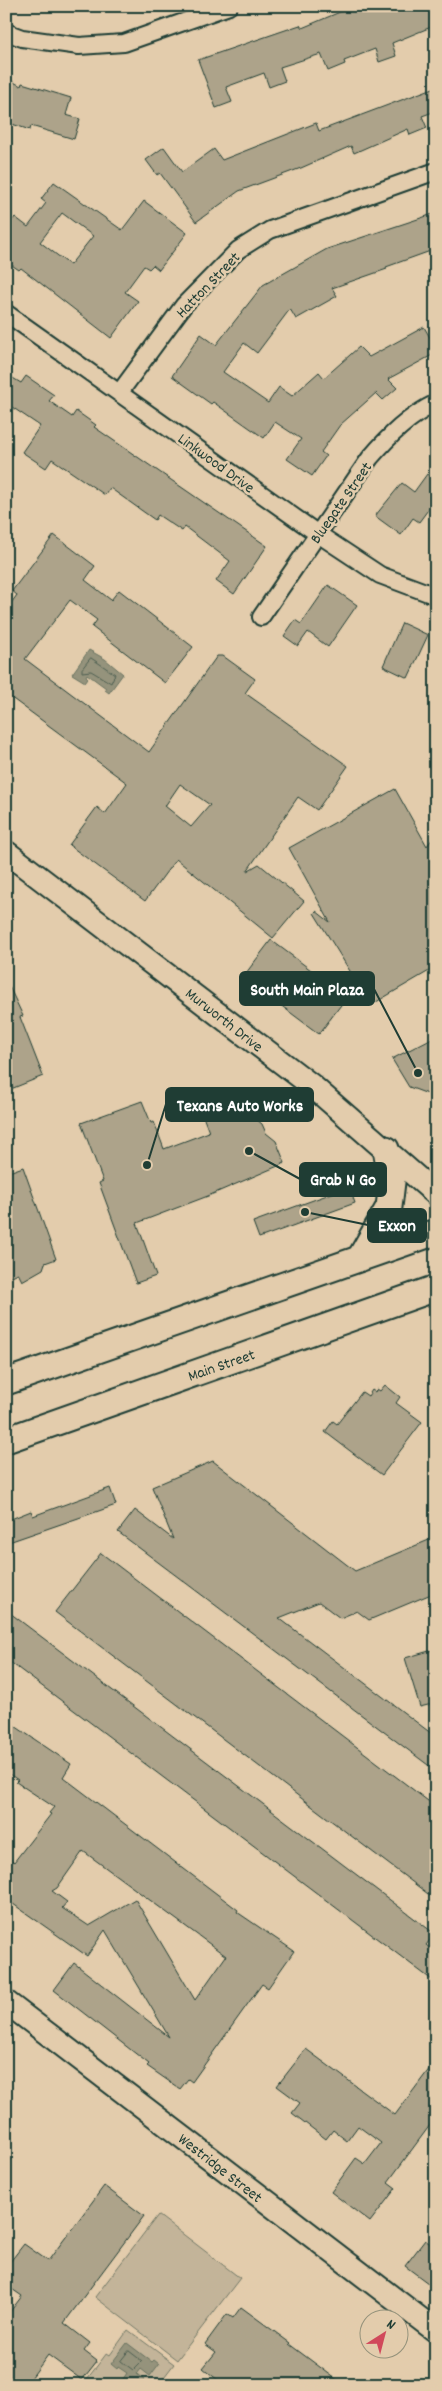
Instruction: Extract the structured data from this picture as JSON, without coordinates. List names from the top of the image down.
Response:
{
  "streets": {
    "main road": ["Main Street"],
    "street": [
      "Hatton Street",
      "Linkwood Drive",
      "Bluegate Street",
      "Murworth Drive",
      "Westridge Street"
    ]
  },
  "crossings": [
    ["Hatton Street", "Linkwood Drive"],
    ["Linkwood Drive", "Bluegate Street"]
  ],
  "places": [
    "South Main Plaza",
    "Grab N Go",
    "Texans Auto Works",
    "Exxon"
  ],
  "north": "top right"
}
